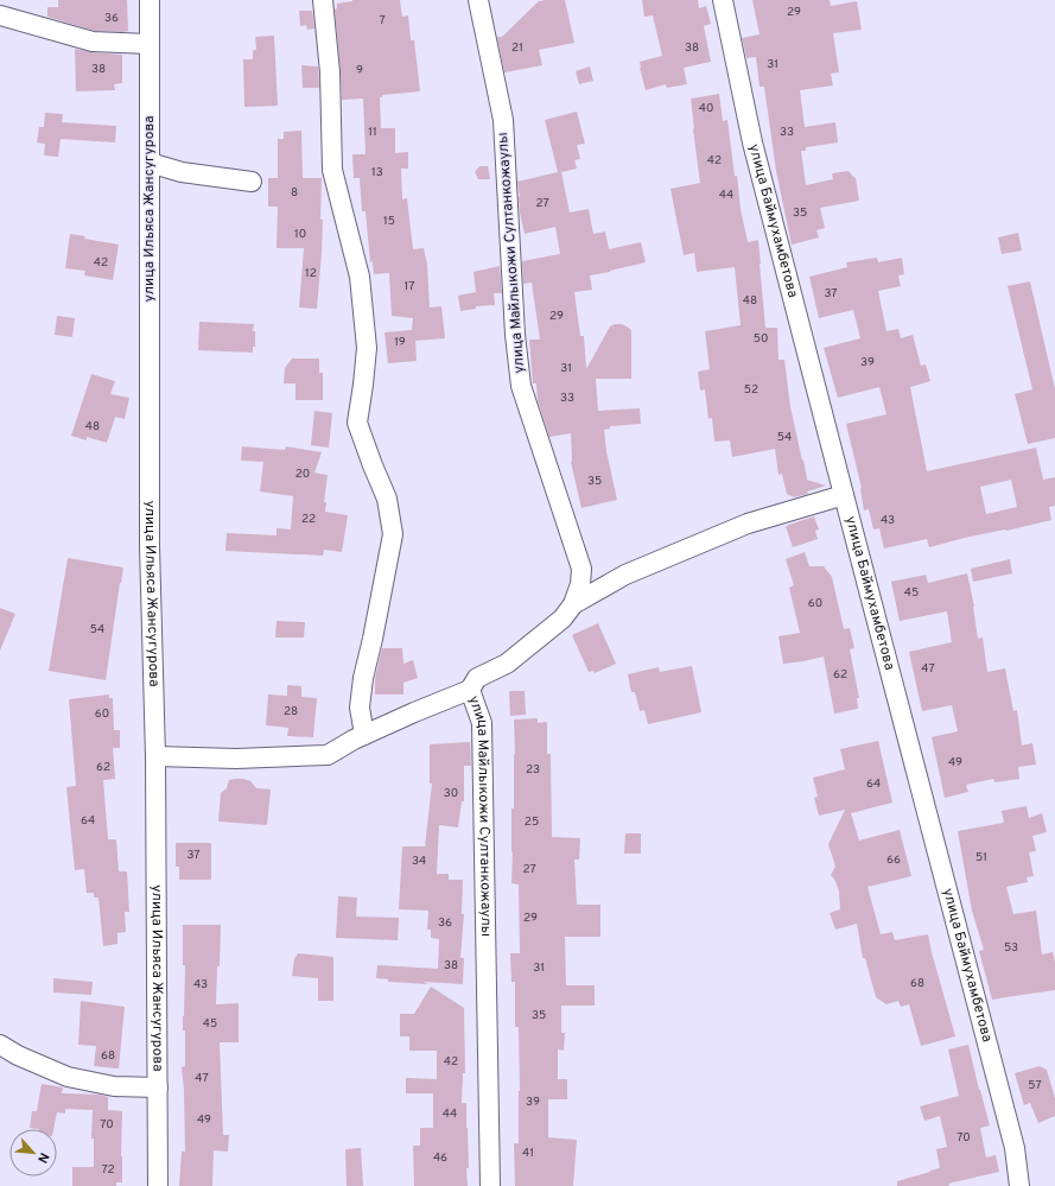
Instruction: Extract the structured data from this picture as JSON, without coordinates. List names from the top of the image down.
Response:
{
  "streets": {
    "street": ["улица Ильяса Жансугурова", "улица Баймухамбетова", "улица Майлыкожи Султанкожаулы"]
  },
  "house_numbers": [
    "29",
    "36",
    "7",
    "21",
    "38",
    "31",
    "38",
    "9",
    "40",
    "11",
    "33",
    "42",
    "13",
    "8",
    "44",
    "27",
    "35",
    "15",
    "10",
    "42",
    "12",
    "17",
    "37",
    "48",
    "29",
    "50",
    "19",
    "39",
    "31",
    "52",
    "33",
    "48",
    "54",
    "20",
    "35",
    "22",
    "43",
    "45",
    "60",
    "54",
    "47",
    "62",
    "28",
    "60",
    "49",
    "62",
    "23",
    "64",
    "30",
    "64",
    "25",
    "37",
    "51",
    "66",
    "34",
    "27",
    "29",
    "36",
    "53",
    "38",
    "31",
    "68",
    "43",
    "35",
    "45",
    "68",
    "42",
    "47",
    "57",
    "39",
    "44",
    "49",
    "70",
    "70",
    "41",
    "46",
    "72"
  ],
  "north": "bottom right"
}
